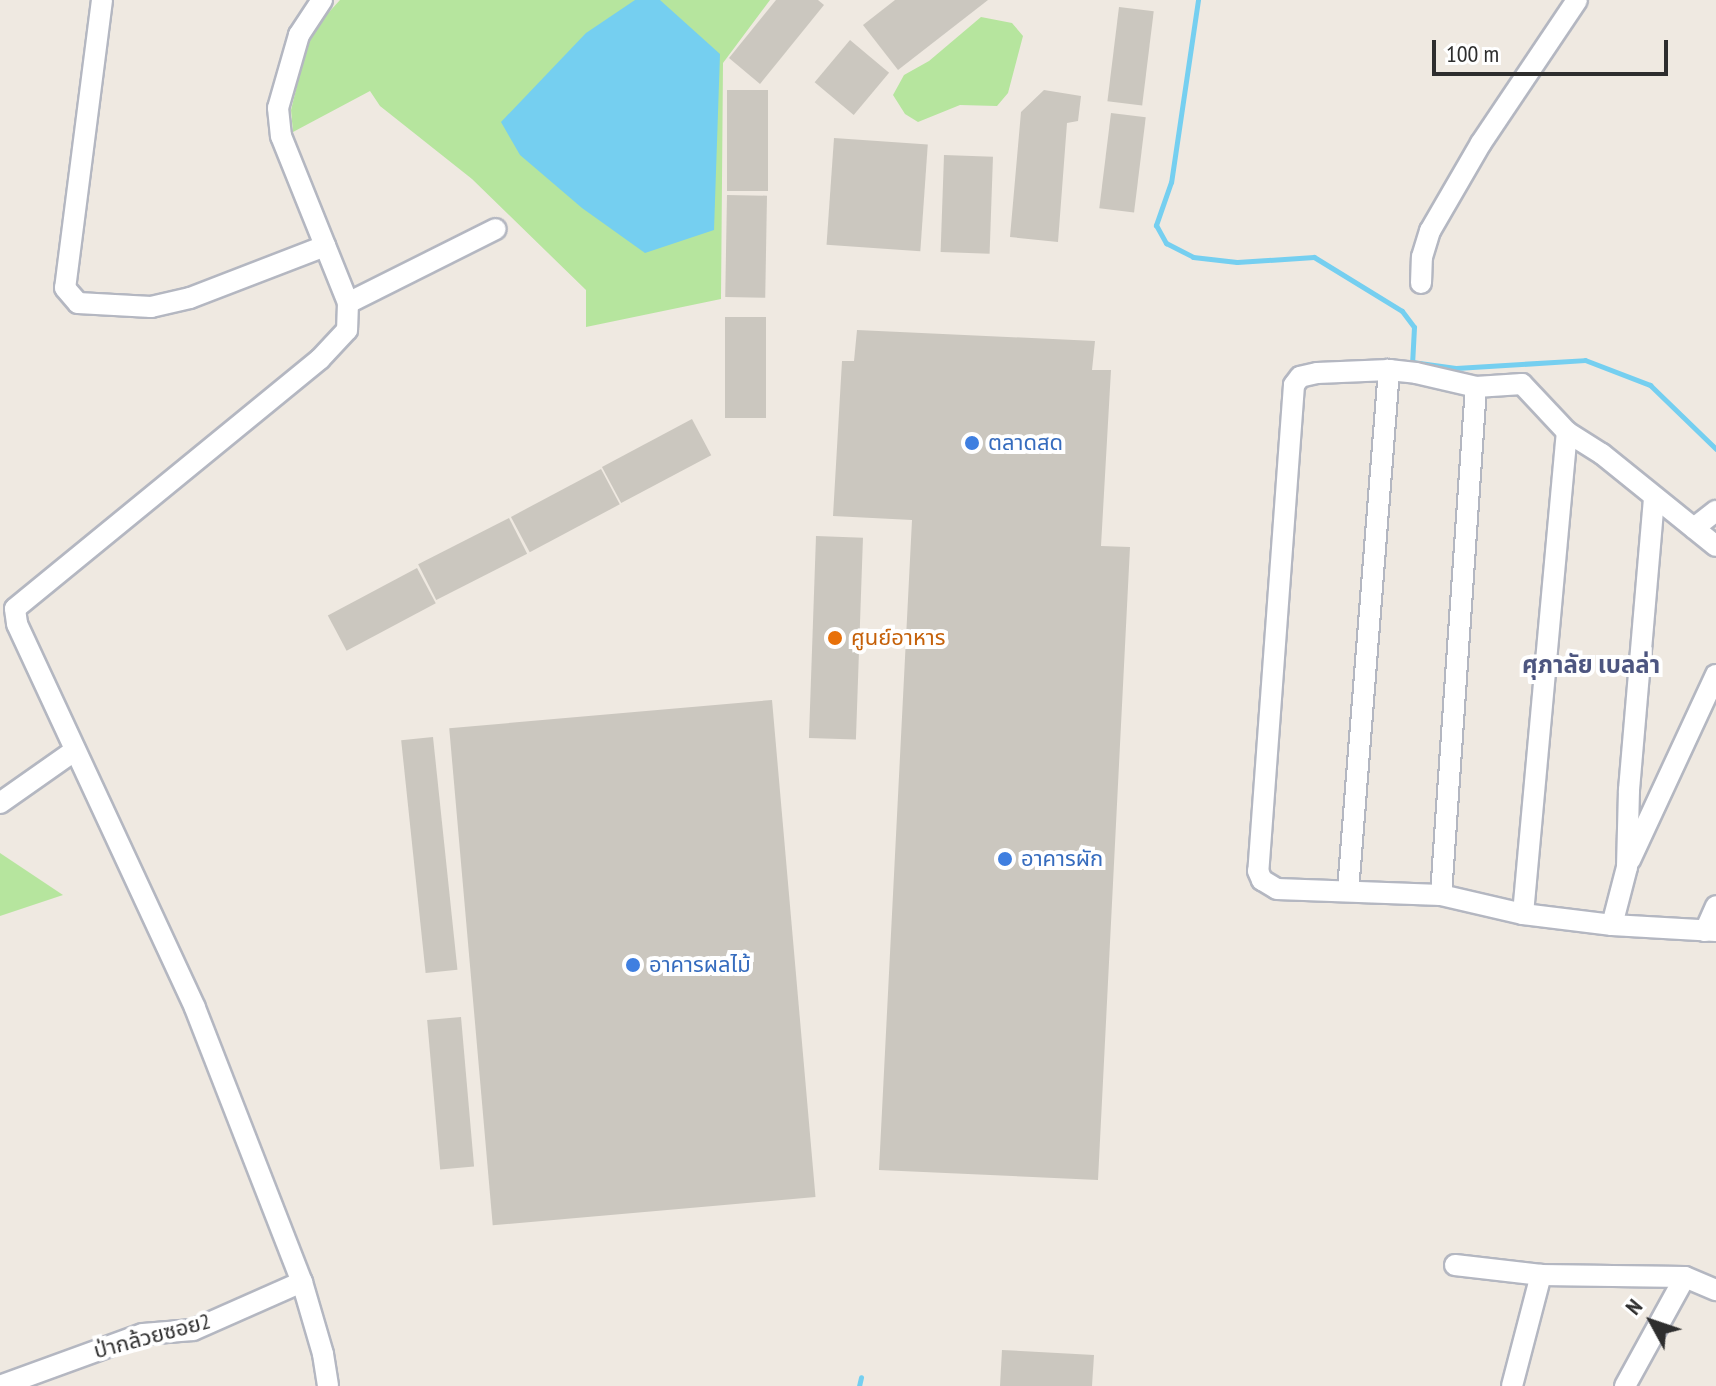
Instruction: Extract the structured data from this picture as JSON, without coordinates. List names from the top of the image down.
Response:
{
  "streets": {
    "street": ["ป่ากล้วยซอย2"]
  },
  "districts": ["ศุภาลัย เบลล่า"],
  "places": [
    "ตลาดสด",
    "ศูนย์อาหาร",
    "อาคารผัก",
    "อาคารผลไม้"
  ],
  "scale_bar": "100 m",
  "north": "top left"
}
